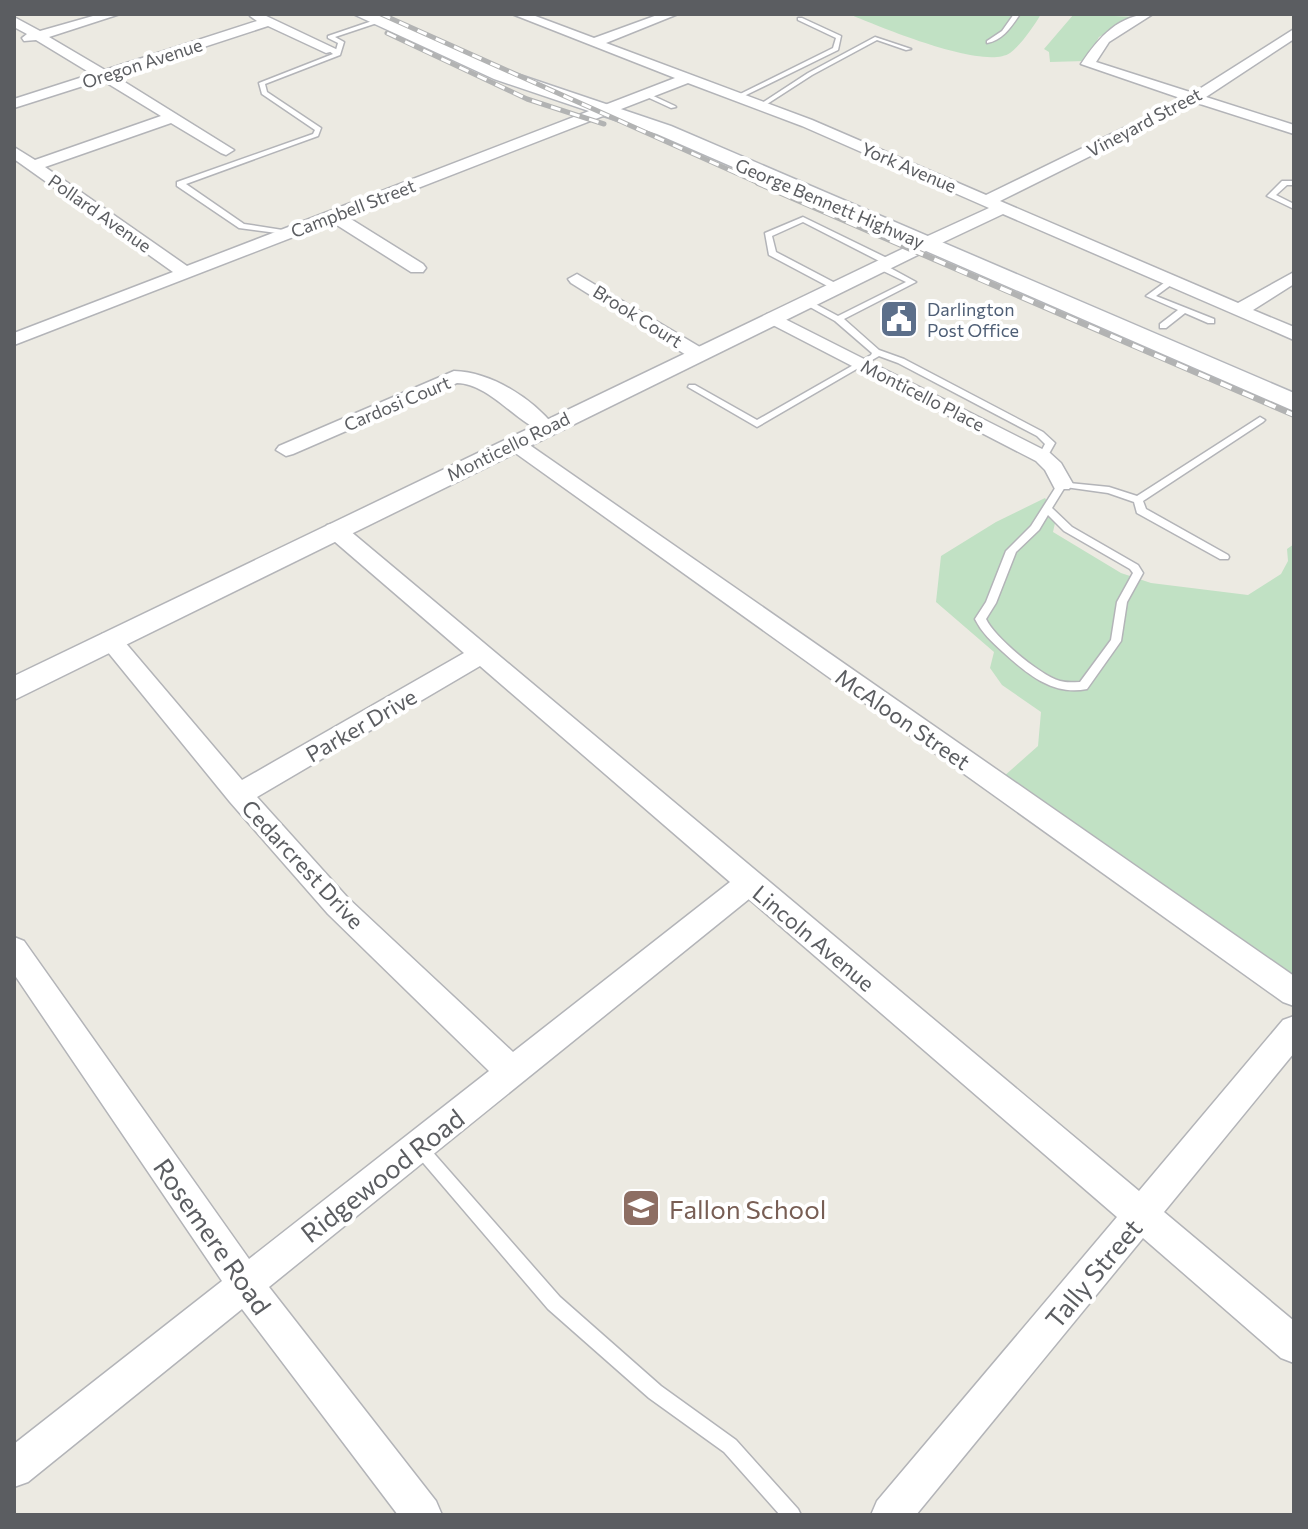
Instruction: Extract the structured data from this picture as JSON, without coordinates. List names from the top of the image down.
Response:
{
  "streets": {
    "main road": ["George Bennett Highway"],
    "street": [
      "Oregon Avenue",
      "Vineyard Street",
      "York Avenue",
      "Campbell Street",
      "Pollard Avenue",
      "Brook Court",
      "Monticello Place",
      "Cardosi Court",
      "Monticello Road",
      "McAloon Street",
      "Parker Drive",
      "Cedarcrest Drive",
      "Lincoln Avenue",
      "Ridgewood Road",
      "Rosemere Road",
      "Tally Street"
    ]
  },
  "crossings": [
    ["Vineyard Street", "York Avenue"],
    ["Vineyard Street", "Monticello Road"],
    ["York Avenue", "Campbell Street"],
    ["York Avenue", "Monticello Road"],
    ["George Bennett Highway", "Campbell Street"],
    ["George Bennett Highway", "Monticello Road"],
    ["Campbell Street", "Pollard Avenue"],
    ["Brook Court", "Monticello Road"],
    ["Monticello Place", "Monticello Road"],
    ["Cardosi Court", "Monticello Road"],
    ["Monticello Road", "McAloon Street"],
    ["Monticello Road", "Cedarcrest Drive"],
    ["Monticello Road", "Lincoln Avenue"],
    ["Parker Drive", "Cedarcrest Drive"],
    ["Parker Drive", "Lincoln Avenue"],
    ["Cedarcrest Drive", "Ridgewood Road"],
    ["Lincoln Avenue", "Ridgewood Road"],
    ["Lincoln Avenue", "Tally Street"],
    ["Ridgewood Road", "Rosemere Road"]
  ],
  "places": {
    "public building": ["Darlington Post Office"],
    "school or university": ["Fallon School"]
  }
}
